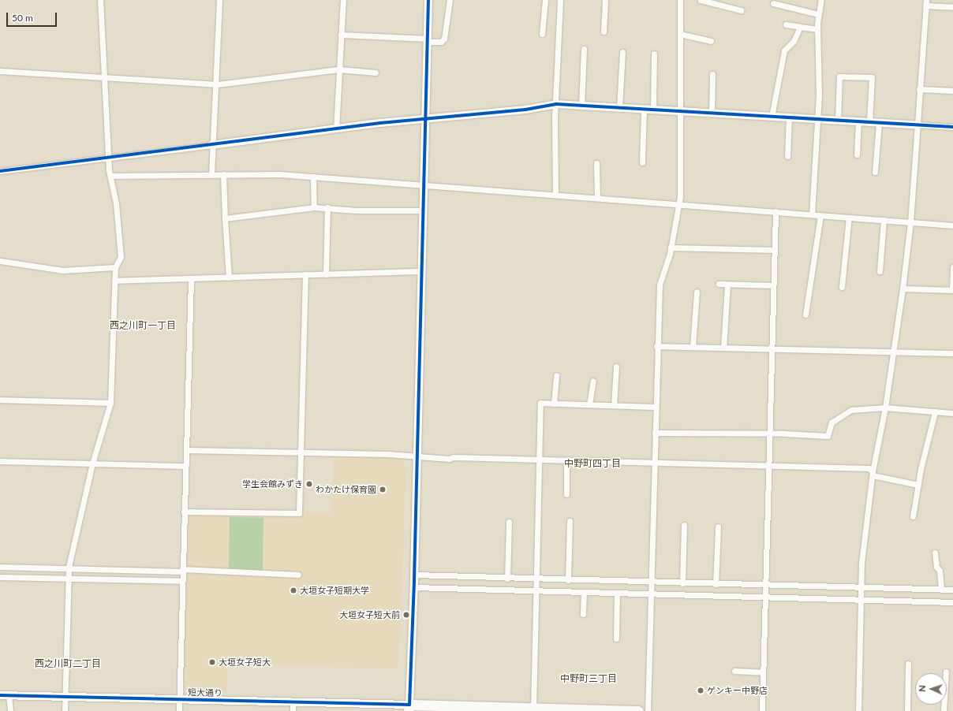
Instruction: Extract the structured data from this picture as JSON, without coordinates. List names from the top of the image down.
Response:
{
  "streets": {
    "street": ["短大通り"]
  },
  "districts": [
    "西之川町一丁目",
    "中野町四丁目",
    "西之川町二丁目",
    "中野町三丁目"
  ],
  "places": [
    "学生会館みずき",
    "わかたけ保育園",
    "大垣女子短期大学",
    "大垣女子短大前",
    "大垣女子短大",
    "ゲンキー中野店"
  ],
  "scale_bar": "50 m",
  "north": "left"
}
